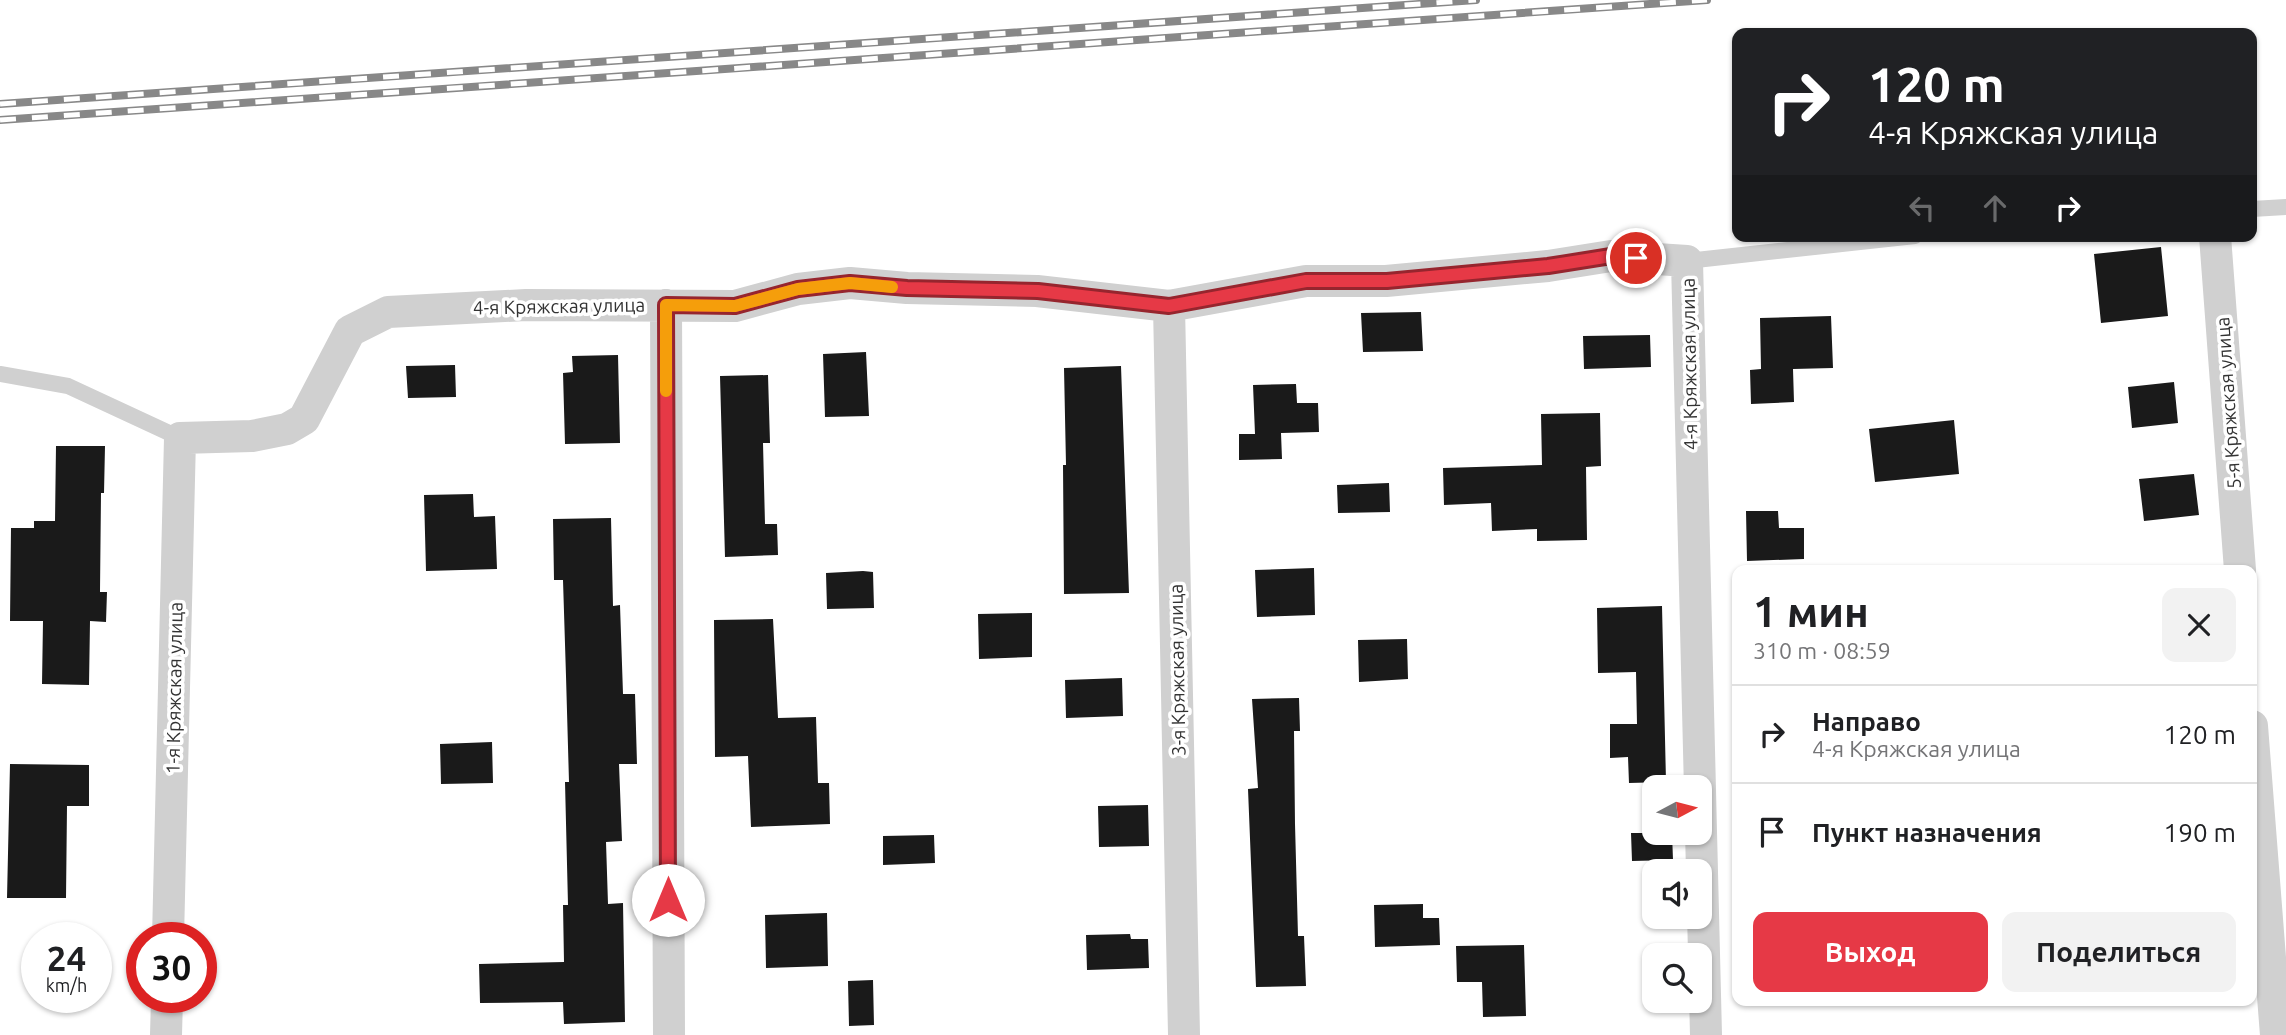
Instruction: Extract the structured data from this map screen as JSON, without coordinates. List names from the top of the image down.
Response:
{
  "streets": {
    "street": [
      "4-я Кряжская улица",
      "5-я Кряжская улица",
      "3-я Кряжская улица",
      "1-я Кряжская улица"
    ]
  },
  "crossings": [
    ["4-я Кряжская улица", "3-я Кряжская улица"],
    ["4-я Кряжская улица", "1-я Кряжская улица"]
  ],
  "north": "right",
  "page": {
    "turn": ["120 m", "4-я Кряжская улица"],
    "heading": ["1 мин", "310 m · 08:59"],
    "list": [
      {
        "name": "Направо",
        "note": "4-я Кряжская улица",
        "value": "120 m"
      },
      {
        "name": "Пункт назначения",
        "value": "190 m"
      }
    ],
    "buttons": ["Выход", "Поделиться"],
    "speed": "24 km/h",
    "limit": "30"
  }
}
